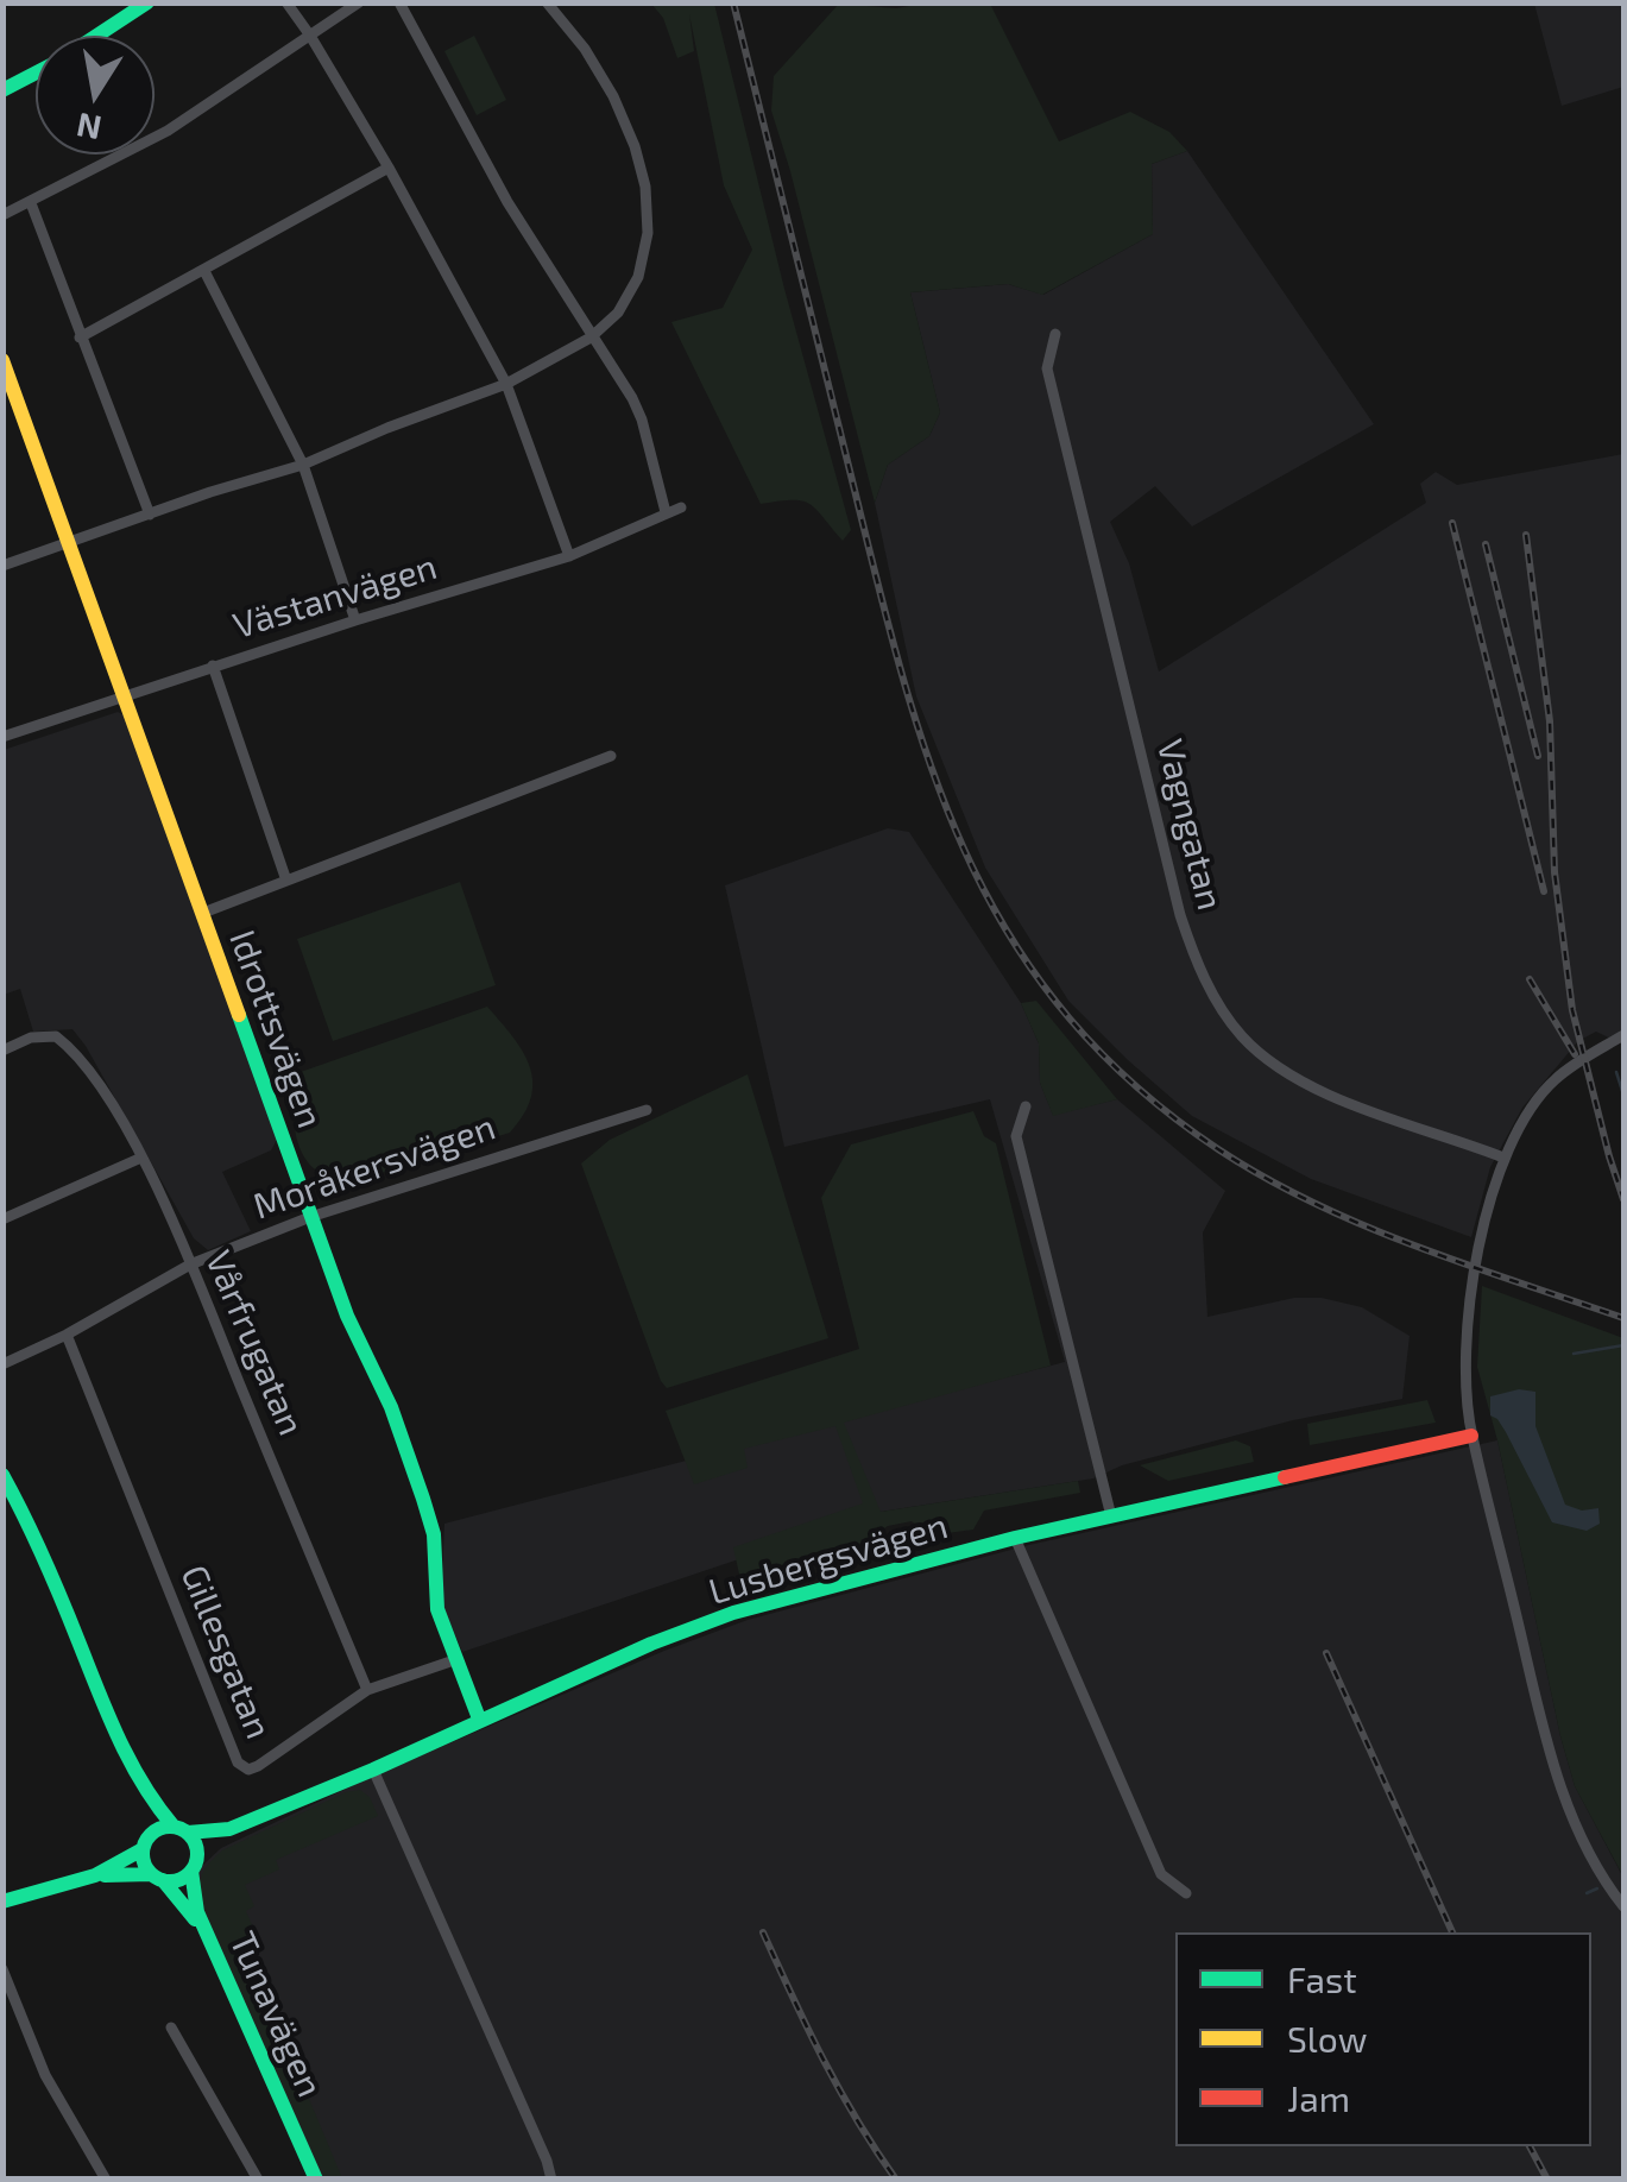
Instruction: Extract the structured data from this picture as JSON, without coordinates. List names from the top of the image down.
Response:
{
  "streets": {
    "street": [
      "Västanvägen",
      "Vagngatan",
      "Idrottsvägen",
      "Moråkersvägen",
      "Vårfrugatan",
      "Lusbergsvägen",
      "Gillesgatan",
      "Tunavägen"
    ]
  },
  "crossings": [
    ["Västanvägen", "Idrottsvägen"],
    ["Idrottsvägen", "Moråkersvägen"],
    ["Idrottsvägen", "Lusbergsvägen"],
    ["Idrottsvägen", "Gillesgatan"],
    ["Moråkersvägen", "Vårfrugatan"],
    ["Moråkersvägen", "Gillesgatan"],
    ["Vårfrugatan", "Gillesgatan"],
    ["Lusbergsvägen", "Tunavägen"]
  ],
  "legend": ["Fast", "Slow", "Jam"],
  "north": "bottom"
}
